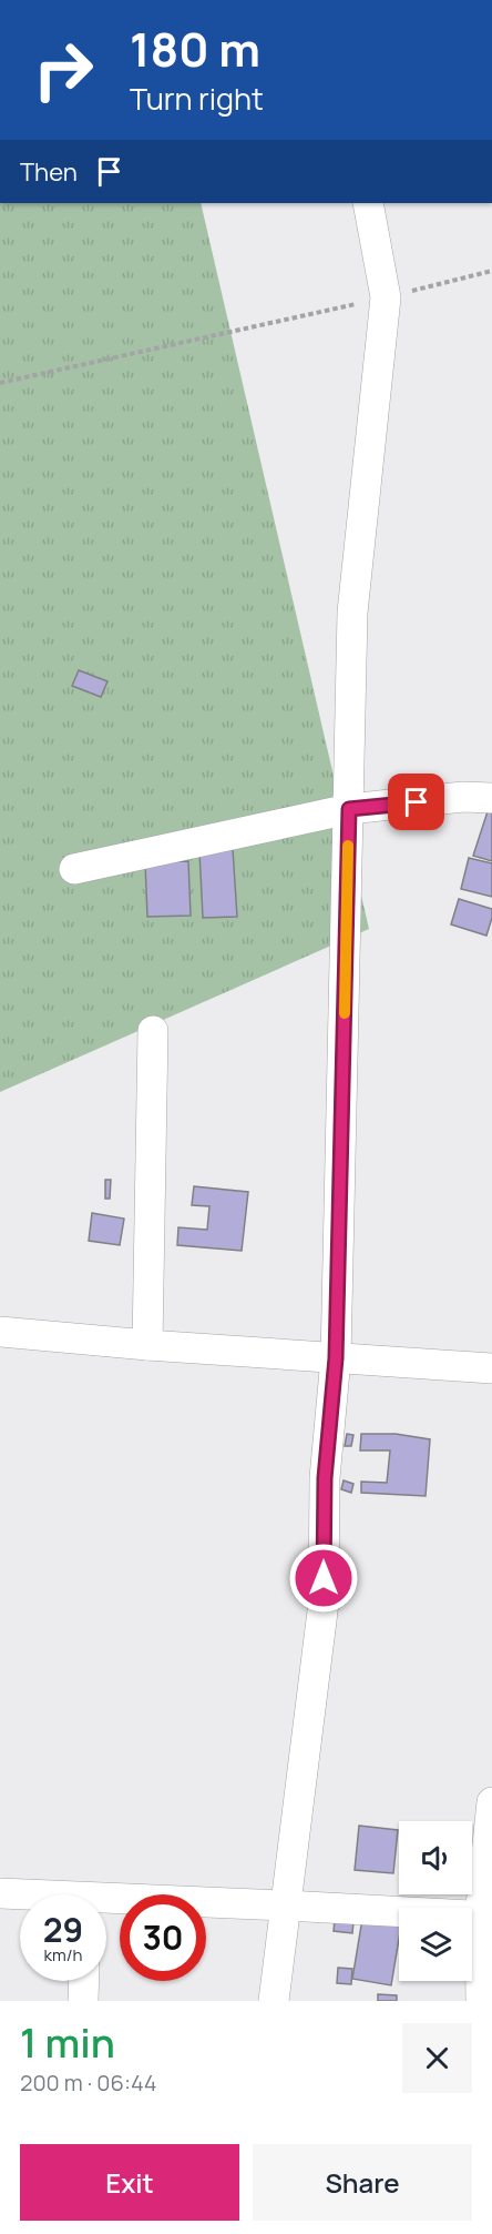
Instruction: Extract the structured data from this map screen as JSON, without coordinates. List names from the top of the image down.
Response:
{
  "page": {
    "turn": ["180 m", "Turn right"],
    "then": "Then",
    "speed": "29 km/h",
    "limit": "30",
    "heading": ["1 min", "200 m · 06:44"],
    "buttons": ["Exit", "Share"]
  }
}
